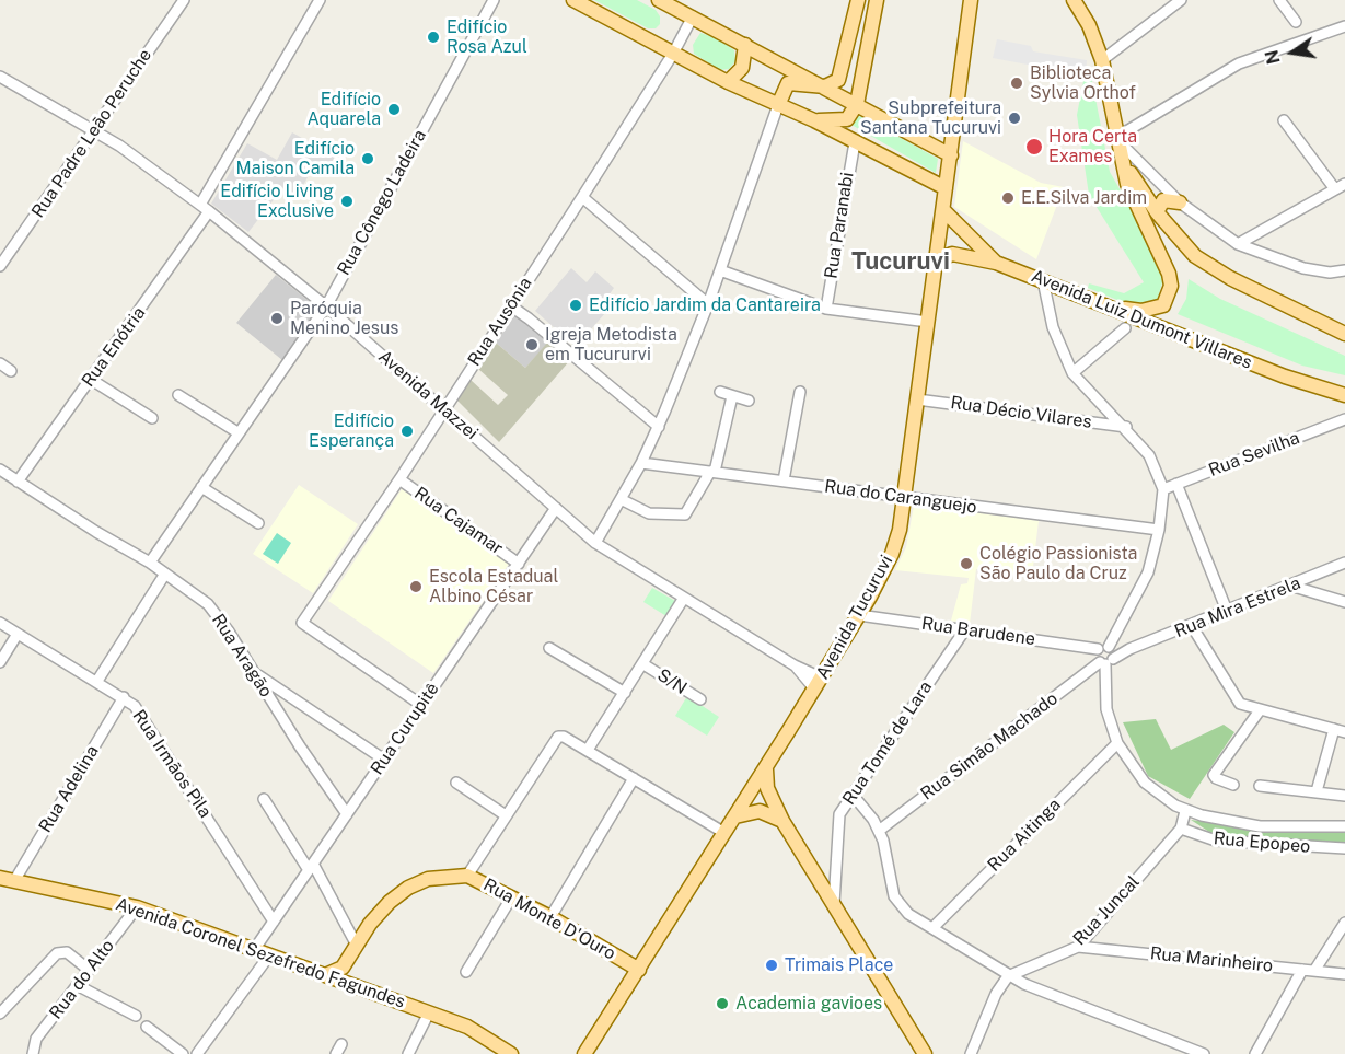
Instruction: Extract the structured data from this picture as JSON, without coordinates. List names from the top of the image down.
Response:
{
  "streets": {
    "main road": [
      "Avenida Luiz Dumont Villares",
      "Avenida Tucuruvi",
      "Rua Monte D'Ouro",
      "Avenida Coronel Sezefredo Fagundes"
    ],
    "street": [
      "Rua Padre Leão Peruche",
      "Rua Cônego Ladeira",
      "Rua Paranabi",
      "Rua Ausônia",
      "Rua Enótria",
      "Avenida Mazzei",
      "Rua Décio Vilares",
      "Rua Sevilha",
      "Rua do Caranguejo",
      "Rua Cajamar",
      "Rua Mira Estrela",
      "Rua Barudene",
      "Rua Aragão",
      "S/N",
      "Rua Curupitê",
      "Rua Tomé de Lara",
      "Rua Simão Machado",
      "Rua Irmãos Pìla",
      "Rua Adelina",
      "Rua Aitinga",
      "Rua Epopeo",
      "Rua Juncal",
      "Rua Marinheiro",
      "Rua do Alto"
    ]
  },
  "crossings": [
    ["Rua Padre Leão Peruche", "Avenida Mazzei"],
    ["Rua Cônego Ladeira", "Avenida Mazzei"],
    ["Rua Cônego Ladeira", "Rua Aragão"],
    ["Avenida Luiz Dumont Villares", "Avenida Tucuruvi"],
    ["Rua Ausônia", "Avenida Mazzei"],
    ["Rua Ausônia", "Rua Cajamar"],
    ["Rua Ausônia", "Rua Curupitê"],
    ["Rua Enótria", "Avenida Mazzei"],
    ["Rua Enótria", "Rua Aragão"],
    ["Avenida Mazzei", "Avenida Tucuruvi"],
    ["Avenida Mazzei", "Rua Curupitê"],
    ["Rua Décio Vilares", "Avenida Tucuruvi"],
    ["Rua do Caranguejo", "Avenida Tucuruvi"],
    ["Rua Cajamar", "Rua Curupitê"],
    ["Rua Mira Estrela", "Rua Barudene"],
    ["Rua Mira Estrela", "Rua Simão Machado"],
    ["Avenida Tucuruvi", "Rua Barudene"],
    ["Avenida Tucuruvi", "Rua Monte D'Ouro"],
    ["Rua Barudene", "Rua Tomé de Lara"],
    ["Rua Barudene", "Rua Simão Machado"],
    ["Rua Aragão", "Rua Curupitê"],
    ["Rua Curupitê", "Rua Irmãos Pìla"],
    ["Rua Curupitê", "Avenida Coronel Sezefredo Fagundes"],
    ["Rua Irmãos Pìla", "Rua Adelina"],
    ["Rua Adelina", "Avenida Coronel Sezefredo Fagundes"],
    ["Rua Epopeo", "Rua Juncal"],
    ["Rua Juncal", "Rua Marinheiro"],
    ["Avenida Coronel Sezefredo Fagundes", "Rua do Alto"]
  ],
  "districts": ["Tucuruvi"],
  "places": [
    "Edifício Rosa Azul",
    "Biblioteca Sylvia Orthof",
    "Edifício Aquarela",
    "Subprefeitura Santana Tucuruvi",
    "Hora Certa Exames",
    "Edifício Maison Camila",
    "E.E.Silva Jardim",
    "Edifício Living Exclusive",
    "Edifício Jardim da Cantareira",
    "Paróquia Menino Jesus",
    "Igreja Metodista em Tucururvi",
    "Edifício Esperança",
    "Colégio Passionista São Paulo da Cruz",
    "Escola Estadual Albino César",
    "Trimais Place",
    "Academia gavioes"
  ],
  "north": "left"
}
